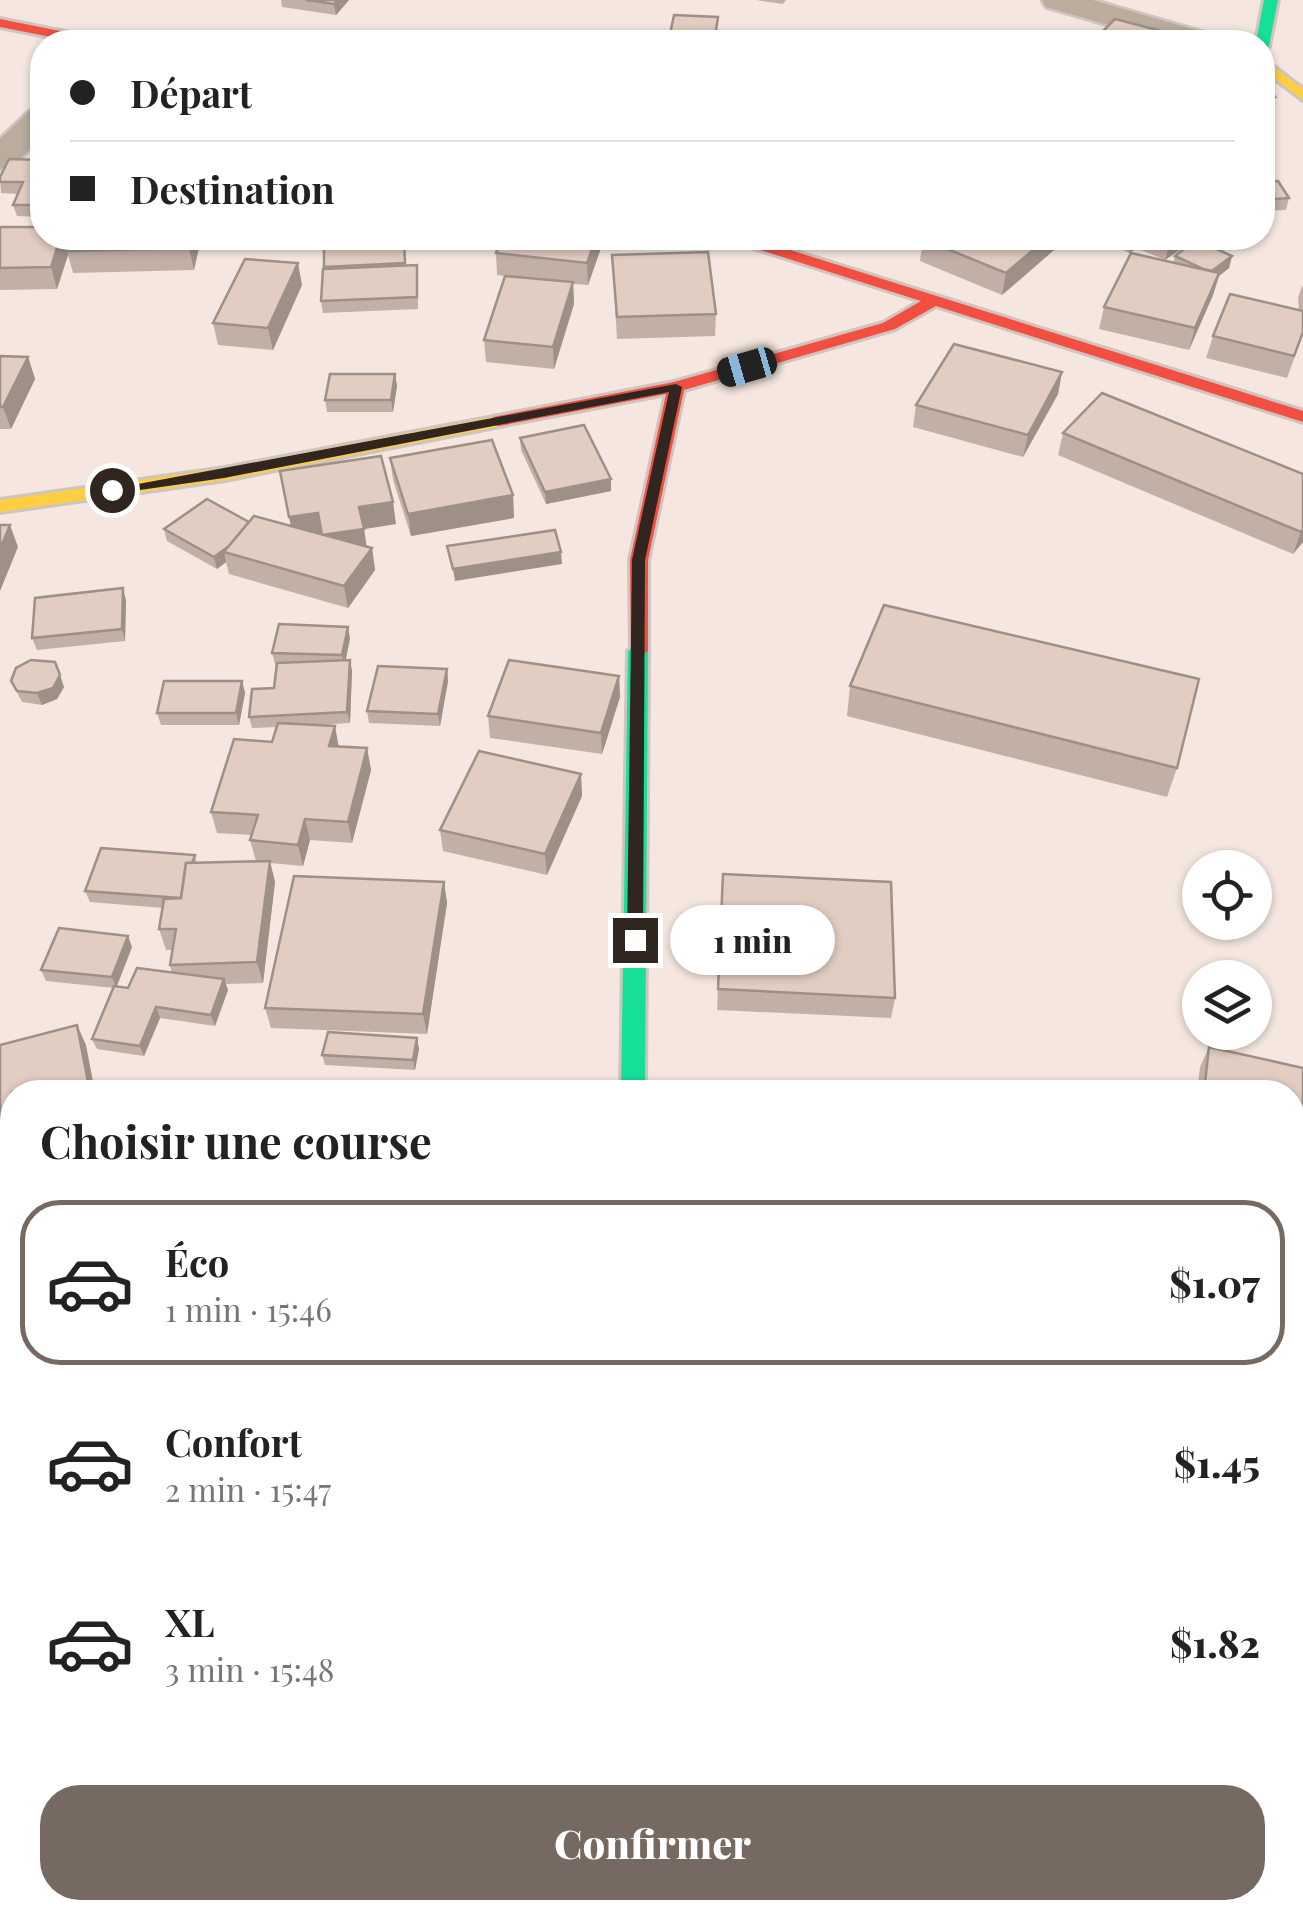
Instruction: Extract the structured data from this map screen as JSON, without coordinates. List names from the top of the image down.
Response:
{
  "page": {
    "banner": ["Départ", "Destination"],
    "bubble": "1 min",
    "heading": "Choisir une course",
    "list": [
      {
        "name": "Éco",
        "note": "1 min · 15:46",
        "value": "$1.07"
      },
      {
        "name": "Confort",
        "note": "2 min · 15:47",
        "value": "$1.45"
      },
      {
        "name": "XL",
        "note": "3 min · 15:48",
        "value": "$1.82"
      }
    ],
    "buttons": "Confirmer"
  }
}
